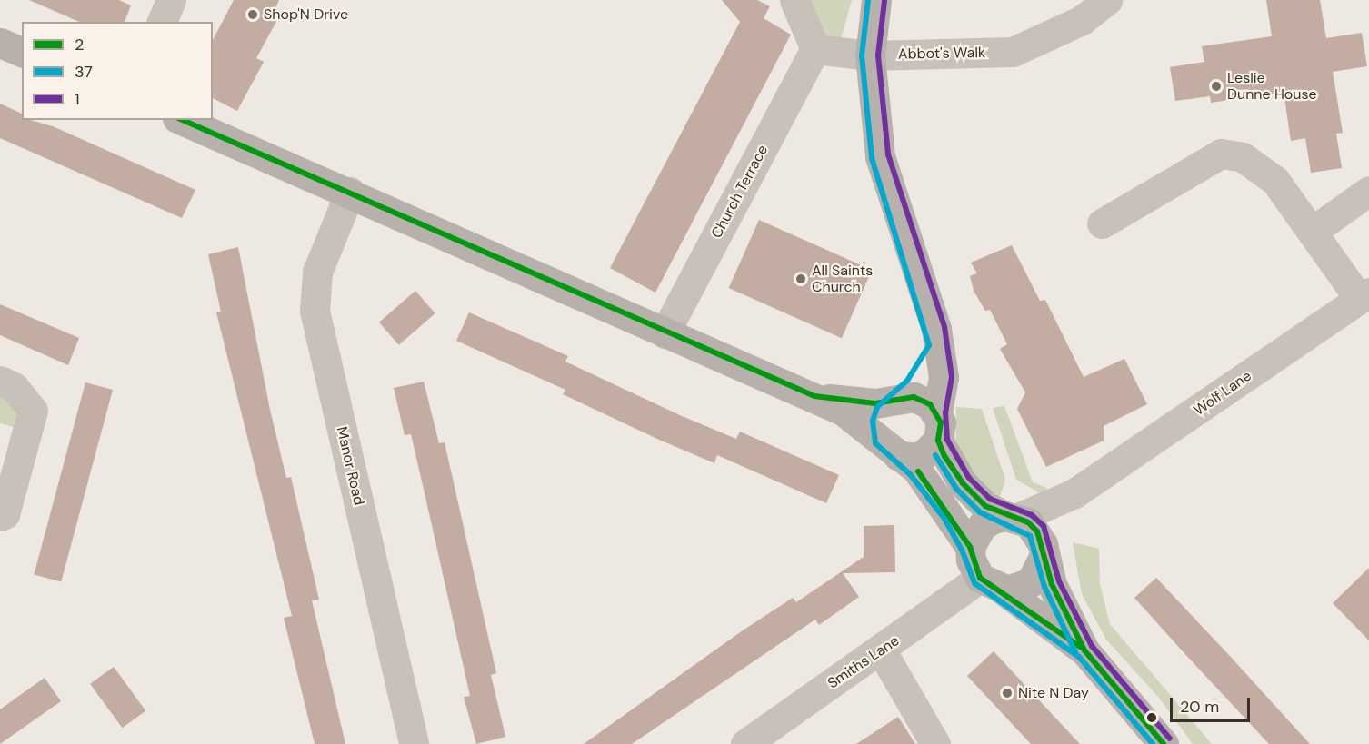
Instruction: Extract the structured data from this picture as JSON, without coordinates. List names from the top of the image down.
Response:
{
  "streets": {
    "street": [
      "Abbot's Walk",
      "Church Terrace",
      "Wolf Lane",
      "Manor Road",
      "Smiths Lane"
    ]
  },
  "crossings": [
    ["Abbot's Walk", "Church Terrace"],
    ["Wolf Lane", "Smiths Lane"]
  ],
  "places": [
    "Shop'N Drive",
    "Leslie Dunne House",
    "All Saints Church",
    "Nite N Day"
  ],
  "lines": ["transit line 37", "transit line 1", "transit line 2"],
  "legend": ["2", "37", "1"],
  "scale_bar": "20 m"
}
